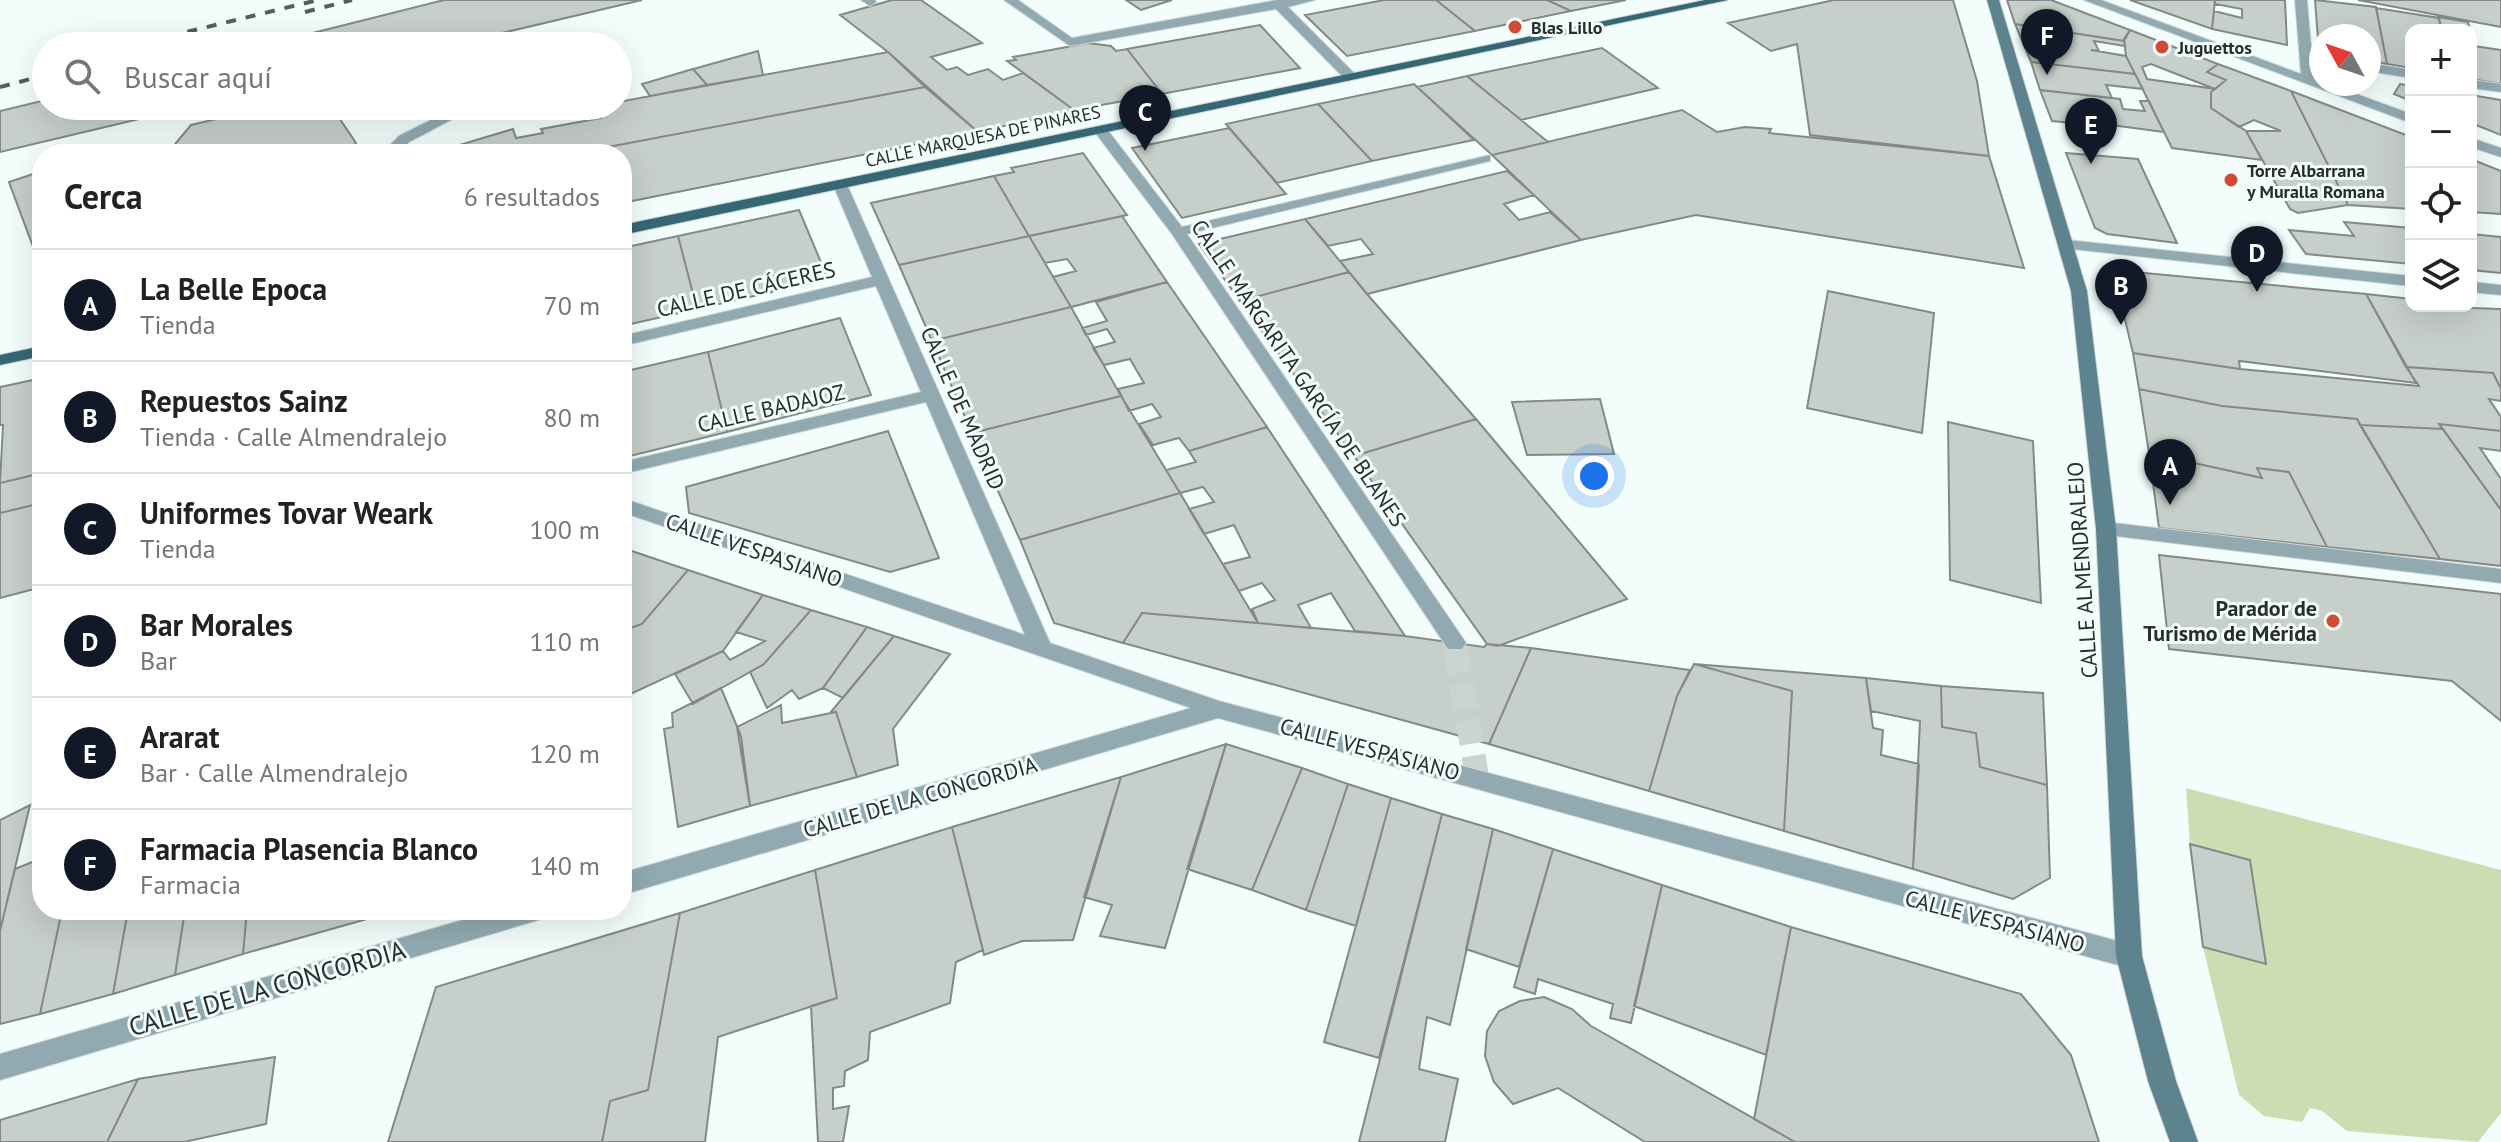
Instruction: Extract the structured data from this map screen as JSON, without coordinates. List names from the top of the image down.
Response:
{
  "streets": {
    "main road": ["CALLE MARQUESA DE PINARES", "CALLE ALMENDRALEJO"],
    "street": [
      "CALLE DE CÁCERES",
      "CALLE MARGARITA GARCÍA DE BLANES",
      "CALLE BADAJOZ",
      "CALLE DE MADRID",
      "CALLE VESPASIANO",
      "CALLE DE LA CONCORDIA"
    ]
  },
  "crossings": [
    ["CALLE MARQUESA DE PINARES", "CALLE MARGARITA GARCÍA DE BLANES"],
    ["CALLE MARQUESA DE PINARES", "CALLE DE MADRID"],
    ["CALLE DE CÁCERES", "CALLE DE MADRID"],
    ["CALLE BADAJOZ", "CALLE DE MADRID"],
    ["CALLE DE MADRID", "CALLE VESPASIANO"],
    ["CALLE VESPASIANO", "CALLE ALMENDRALEJO"],
    ["CALLE VESPASIANO", "CALLE DE LA CONCORDIA"]
  ],
  "places": [
    "Blas Lillo",
    "Juguettos",
    "Torre Albarrana y Muralla Romana",
    "Parador de Turismo de Mérida"
  ],
  "north": "top left",
  "page": {
    "pins": [
      "F",
      "C",
      "E",
      "D",
      "B",
      "A"
    ],
    "map_buttons": ["+", "−"],
    "search": "Buscar aquí",
    "heading": ["Cerca", "6 resultados"],
    "list": [
      {
        "mark": "A",
        "name": "La Belle Epoca",
        "note": "Tienda",
        "value": "70 m"
      },
      {
        "mark": "B",
        "name": "Repuestos Sainz",
        "note": "Tienda · Calle Almendralejo",
        "value": "80 m"
      },
      {
        "mark": "C",
        "name": "Uniformes Tovar Weark",
        "note": "Tienda",
        "value": "100 m"
      },
      {
        "mark": "D",
        "name": "Bar Morales",
        "note": "Bar",
        "value": "110 m"
      },
      {
        "mark": "E",
        "name": "Ararat",
        "note": "Bar · Calle Almendralejo",
        "value": "120 m"
      },
      {
        "mark": "F",
        "name": "Farmacia Plasencia Blanco",
        "note": "Farmacia",
        "value": "140 m"
      }
    ]
  }
}
